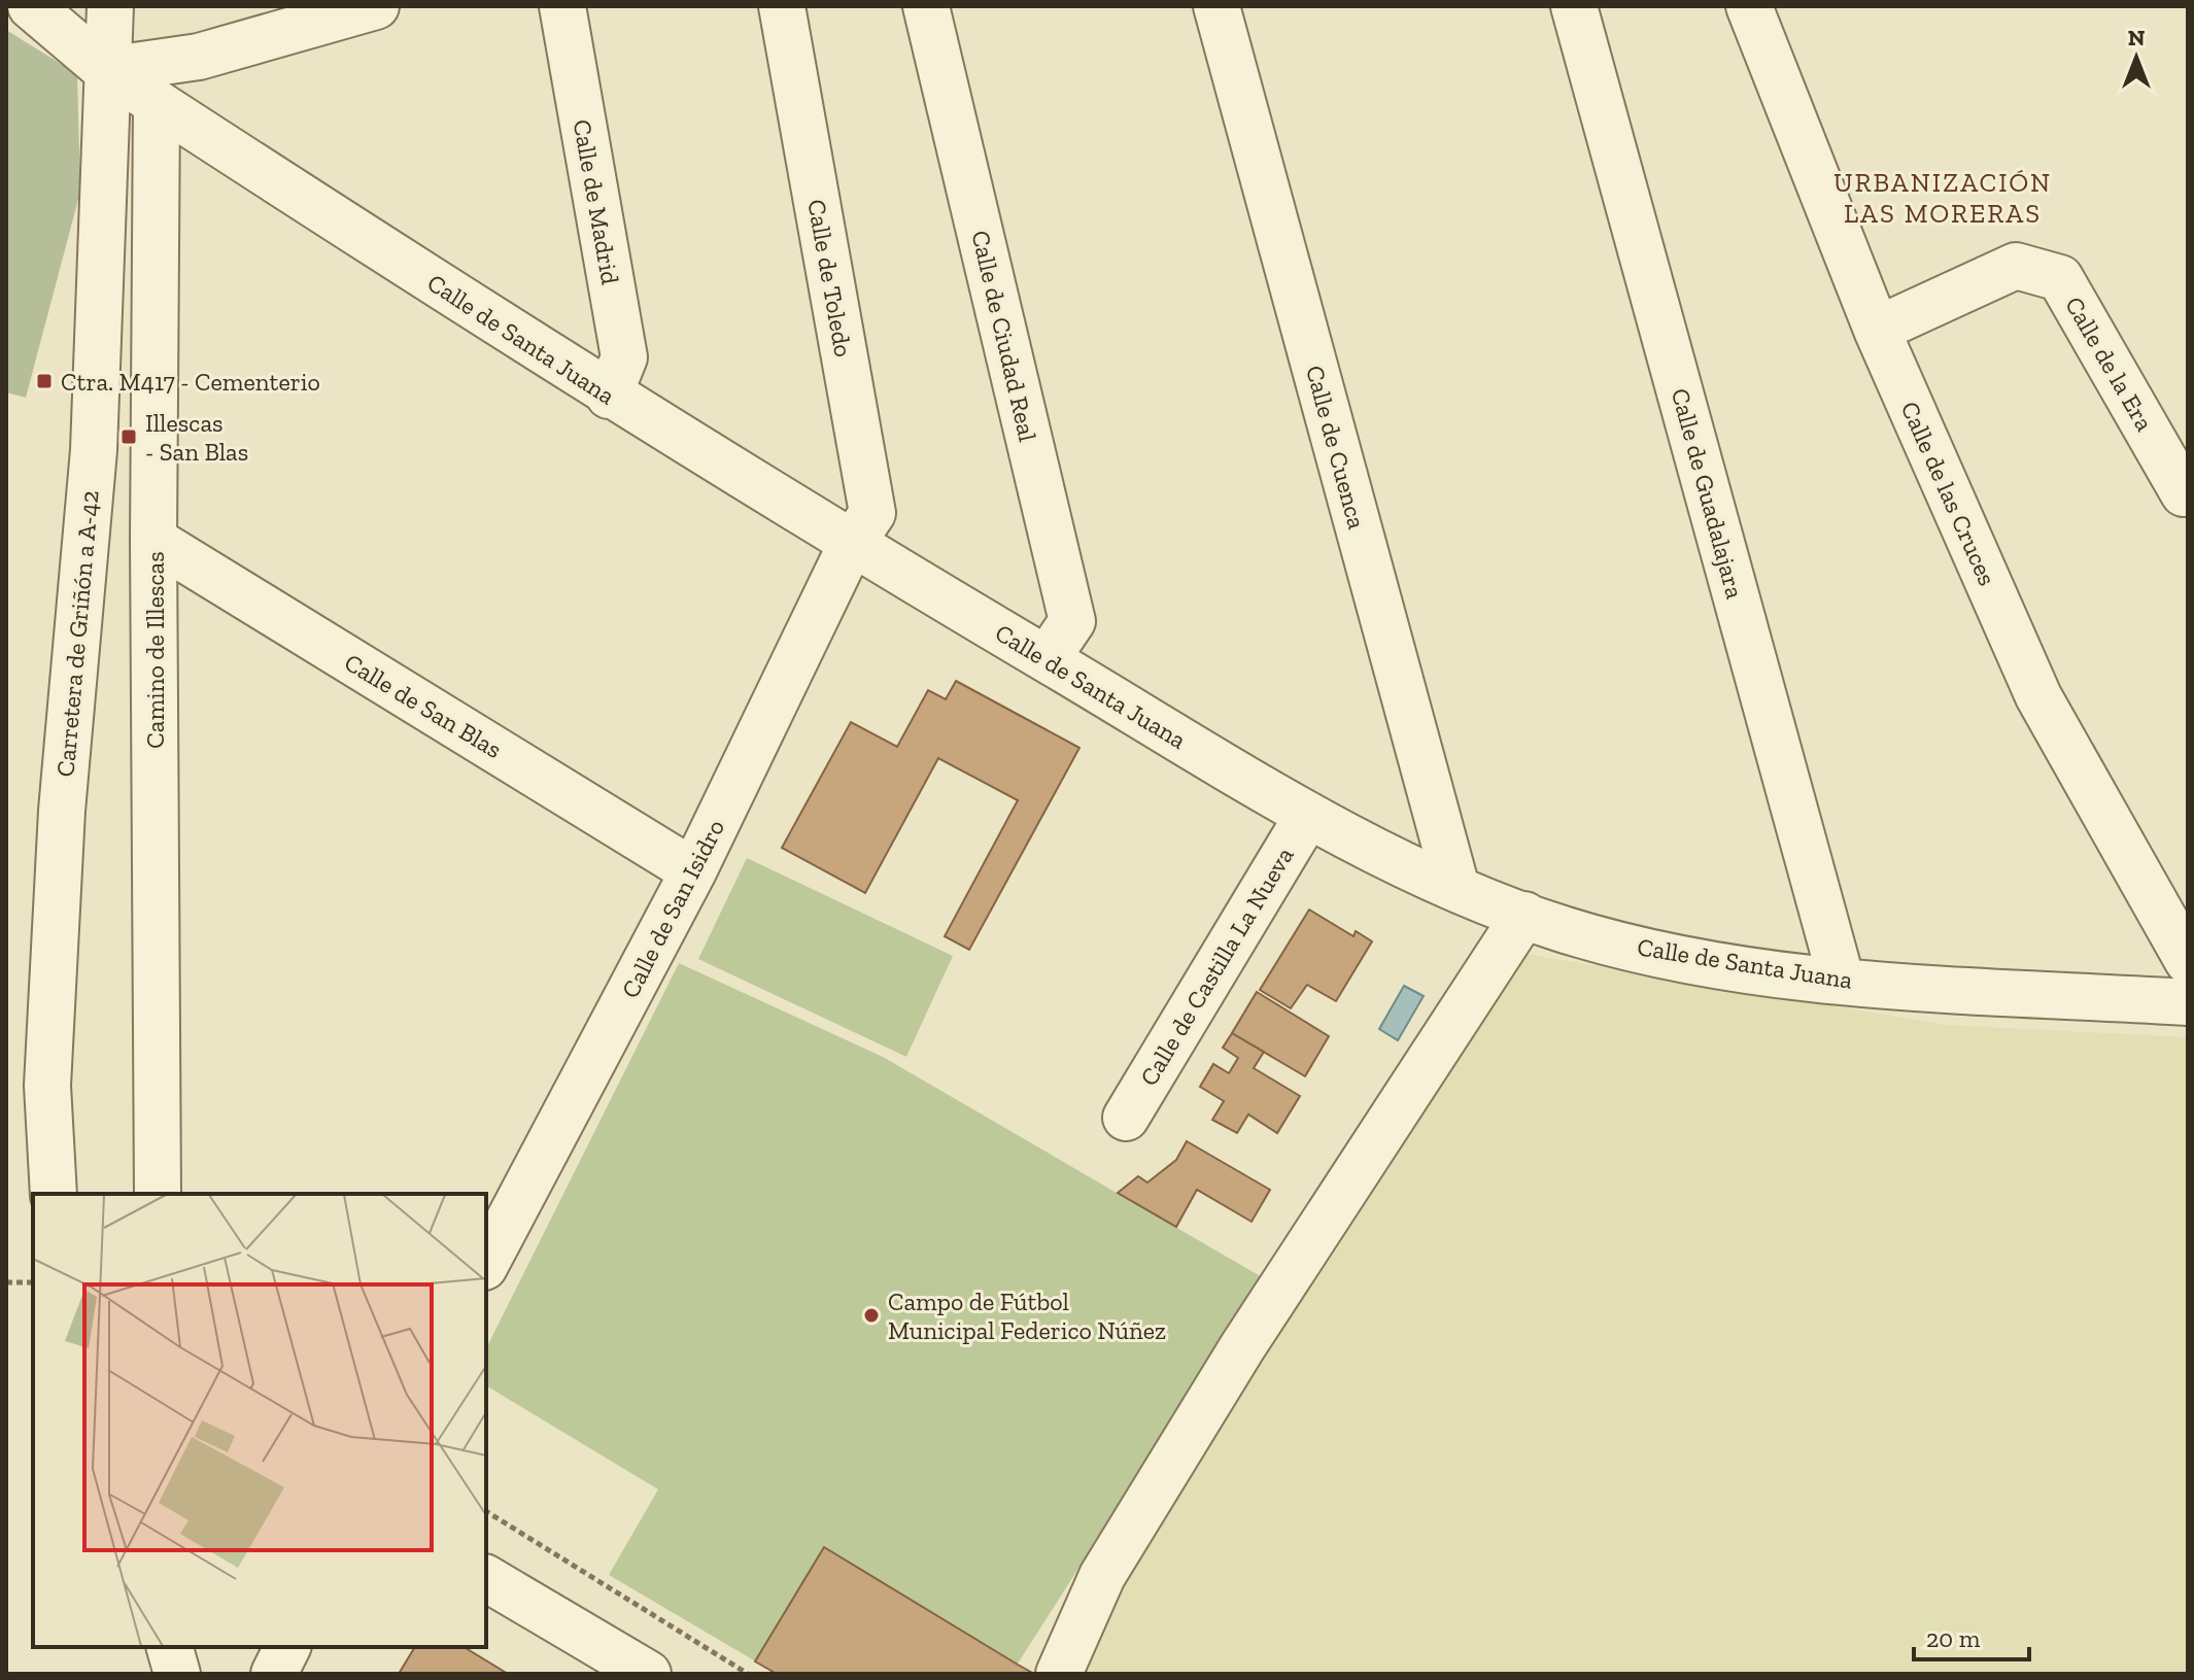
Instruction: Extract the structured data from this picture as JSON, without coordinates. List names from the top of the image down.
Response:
{
  "streets": {
    "street": [
      "Calle de Madrid",
      "Calle de Toledo",
      "Calle de Ciudad Real",
      "Calle de Santa Juana",
      "Calle de la Era",
      "Calle de Cuenca",
      "Calle de Guadalajara",
      "Calle de las Cruces",
      "Carretera de Griñón a A-42",
      "Camino de Illescas",
      "Calle de San Blas",
      "Calle de San Isidro",
      "Calle de Castilla La Nueva"
    ]
  },
  "crossings": [
    ["Calle de Madrid", "Calle de Santa Juana"],
    ["Calle de Toledo", "Calle de Santa Juana"],
    ["Calle de Toledo", "Calle de San Isidro"],
    ["Calle de Ciudad Real", "Calle de Santa Juana"],
    ["Calle de Santa Juana", "Calle de Cuenca"],
    ["Calle de Santa Juana", "Calle de Guadalajara"],
    ["Calle de Santa Juana", "Carretera de Griñón a A-42"],
    ["Calle de Santa Juana", "Camino de Illescas"],
    ["Calle de Santa Juana", "Calle de San Isidro"],
    ["Calle de Santa Juana", "Calle de Castilla La Nueva"],
    ["Calle de la Era", "Calle de las Cruces"],
    ["Camino de Illescas", "Calle de San Blas"],
    ["Calle de San Blas", "Calle de San Isidro"]
  ],
  "districts": ["URBANIZACIÓN LAS MORERAS"],
  "places": {
    "transit": ["Ctra. M417 - Cementerio", "Illescas - San Blas"],
    "other": ["Campo de Fútbol Municipal Federico Núñez"]
  },
  "scale_bar": "20 m",
  "north": "top"
}
